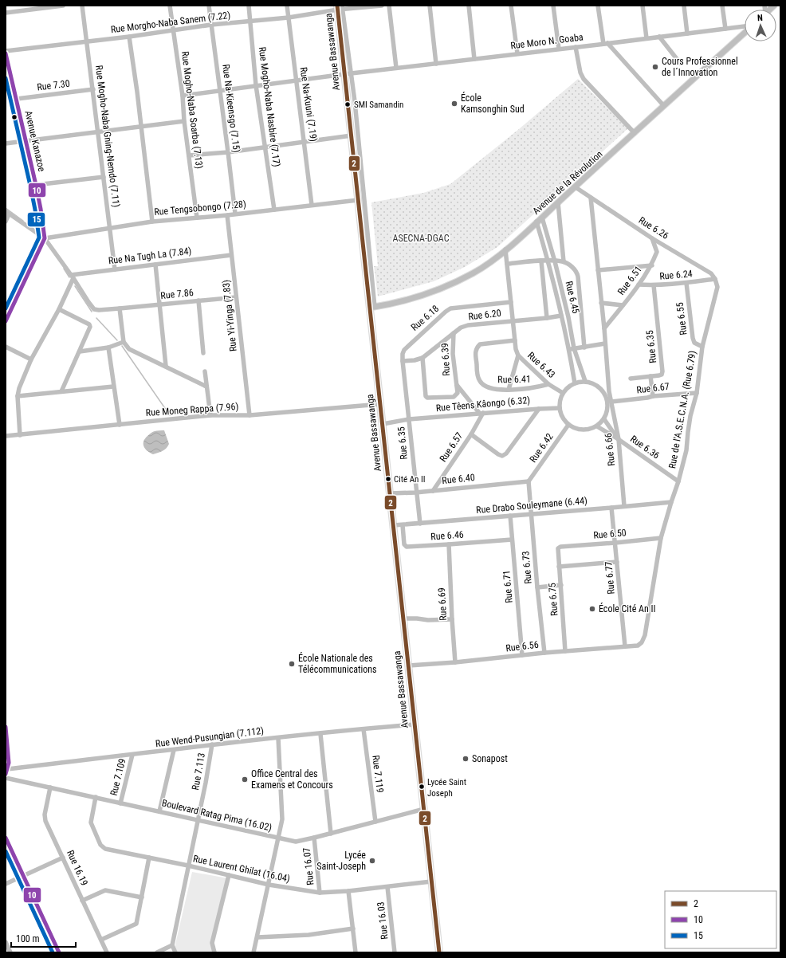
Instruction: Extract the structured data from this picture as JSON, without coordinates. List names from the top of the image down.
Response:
{
  "streets": {
    "highway": ["Avenue Bassawanga"],
    "main road": ["Avenue de la Révolution"],
    "street": [
      "Rue Morgho-Naba Sanem (7.22)",
      "Rue Moro N. Goaba",
      "Rue 7.30",
      "Rue Na-Kuuni (7.19)",
      "Rue Mogho-Naba Nasbire (7.17)",
      "Rue Na-Kieensgo (7.15)",
      "Rue Mogho-Naba Soarba (7.13)",
      "Rue Mogho-Naba Gning-Nemdo (7.11)",
      "Avenue Kanazoe",
      "Rue Tengsobongo (7.28)",
      "Rue 6.26",
      "Rue Na Tugh La (7.84)",
      "Rue 6.24",
      "Rue 6.51",
      "Rue 7.86",
      "Rue 6.45",
      "Rue 6.20",
      "Rue Yi-Yinga (7.83)",
      "Rue 6.18",
      "Rue 6.55",
      "Rue 6.35",
      "Rue 6.39",
      "Rue 6.43",
      "Rue 6.41",
      "Rue 6.67",
      "Rue Têens Kâongo (6.32)",
      "Rue Moneg Rappa (7.96)",
      "Rue de l'A.S.E.C.N.A. (Rue 6.79)",
      "Rue 6.57",
      "Rue 6.36",
      "Rue 6.42",
      "Rue 6.66",
      "Rue 6.40",
      "Rue Drabo Souleymane (6.44)",
      "Rue 6.50",
      "Rue 6.46",
      "Rue 6.73",
      "Rue 6.77",
      "Rue 6.71",
      "Rue 6.75",
      "Rue 6.69",
      "Rue 6.56",
      "Rue Wend-Pusungian (7.112)",
      "Rue 7.113",
      "Rue 7.119",
      "Rue 7.109",
      "Boulevard Ratag Pima (16.02)",
      "Rue 16.07",
      "Rue 16.19",
      "Rue Laurent Ghilat (16.04)",
      "Rue 16.03"
    ]
  },
  "crossings": [
    ["Rue Morgho-Naba Sanem (7.22)", "Avenue Bassawanga"],
    ["Rue Morgho-Naba Sanem (7.22)", "Rue Na-Kuuni (7.19)"],
    ["Rue Morgho-Naba Sanem (7.22)", "Rue Mogho-Naba Nasbire (7.17)"],
    ["Rue Morgho-Naba Sanem (7.22)", "Rue Na-Kieensgo (7.15)"],
    ["Rue Morgho-Naba Sanem (7.22)", "Rue Mogho-Naba Soarba (7.13)"],
    ["Rue Morgho-Naba Sanem (7.22)", "Rue Mogho-Naba Gning-Nemdo (7.11)"],
    ["Rue Morgho-Naba Sanem (7.22)", "Avenue Kanazoe"],
    ["Rue Moro N. Goaba", "Avenue Bassawanga"],
    ["Rue Moro N. Goaba", "Rue Na-Kuuni (7.19)"],
    ["Rue Moro N. Goaba", "Rue Mogho-Naba Nasbire (7.17)"],
    ["Rue Moro N. Goaba", "Rue Na-Kieensgo (7.15)"],
    ["Rue Moro N. Goaba", "Rue Mogho-Naba Soarba (7.13)"],
    ["Avenue Bassawanga", "Avenue de la Révolution"],
    ["Avenue Bassawanga", "Rue Tengsobongo (7.28)"],
    ["Avenue Bassawanga", "Rue Têens Kâongo (6.32)"],
    ["Avenue Bassawanga", "Rue Moneg Rappa (7.96)"],
    ["Avenue Bassawanga", "Rue 6.40"],
    ["Avenue Bassawanga", "Rue Drabo Souleymane (6.44)"],
    ["Avenue Bassawanga", "Rue 6.56"],
    ["Avenue Bassawanga", "Rue Wend-Pusungian (7.112)"],
    ["Avenue Bassawanga", "Boulevard Ratag Pima (16.02)"],
    ["Avenue Bassawanga", "Rue Laurent Ghilat (16.04)"],
    ["Rue 7.30", "Rue Mogho-Naba Gning-Nemdo (7.11)"],
    ["Rue 7.30", "Avenue Kanazoe"],
    ["Rue Na-Kuuni (7.19)", "Rue Tengsobongo (7.28)"],
    ["Rue Mogho-Naba Nasbire (7.17)", "Rue Tengsobongo (7.28)"],
    ["Rue Na-Kieensgo (7.15)", "Rue Tengsobongo (7.28)"],
    ["Rue Mogho-Naba Soarba (7.13)", "Rue Tengsobongo (7.28)"],
    ["Rue Mogho-Naba Gning-Nemdo (7.11)", "Rue Tengsobongo (7.28)"],
    ["Rue Mogho-Naba Gning-Nemdo (7.11)", "Rue Na Tugh La (7.84)"],
    ["Avenue Kanazoe", "Rue Tengsobongo (7.28)"],
    ["Avenue de la Révolution", "Rue 6.26"],
    ["Avenue de la Révolution", "Rue 6.45"],
    ["Avenue de la Révolution", "Rue 6.43"],
    ["Rue Tengsobongo (7.28)", "Rue Yi-Yinga (7.83)"],
    ["Rue 6.26", "Rue 6.24"],
    ["Rue 6.26", "Rue 6.51"],
    ["Rue 6.26", "Rue de l'A.S.E.C.N.A. (Rue 6.79)"],
    ["Rue 6.26", "Rue 6.66"],
    ["Rue Na Tugh La (7.84)", "Rue 7.86"],
    ["Rue Na Tugh La (7.84)", "Rue Yi-Yinga (7.83)"],
    ["Rue 6.24", "Rue 6.51"],
    ["Rue 6.24", "Rue 6.55"],
    ["Rue 6.24", "Rue 6.35"],
    ["Rue 6.24", "Rue de l'A.S.E.C.N.A. (Rue 6.79)"],
    ["Rue 6.51", "Rue 6.66"],
    ["Rue 7.86", "Rue Yi-Yinga (7.83)"],
    ["Rue 6.45", "Rue 6.20"],
    ["Rue 6.45", "Rue 6.43"],
    ["Rue 6.45", "Rue Têens Kâongo (6.32)"],
    ["Rue 6.45", "Rue 6.36"],
    ["Rue 6.45", "Rue 6.42"],
    ["Rue 6.20", "Rue 6.18"],
    ["Rue 6.20", "Rue 6.35"],
    ["Rue 6.20", "Rue 6.39"],
    ["Rue 6.20", "Rue 6.43"],
    ["Rue Yi-Yinga (7.83)", "Rue Moneg Rappa (7.96)"],
    ["Rue 6.18", "Rue 6.35"],
    ["Rue 6.18", "Rue 6.43"],
    ["Rue 6.55", "Rue de l'A.S.E.C.N.A. (Rue 6.79)"],
    ["Rue 6.35", "Rue Têens Kâongo (6.32)"],
    ["Rue 6.35", "Rue 6.40"],
    ["Rue 6.35", "Rue Drabo Souleymane (6.44)"],
    ["Rue 6.39", "Rue Têens Kâongo (6.32)"],
    ["Rue 6.39", "Rue 6.57"],
    ["Rue 6.43", "Rue 6.41"],
    ["Rue 6.43", "Rue Têens Kâongo (6.32)"],
    ["Rue 6.43", "Rue 6.36"],
    ["Rue 6.43", "Rue 6.42"],
    ["Rue 6.67", "Rue de l'A.S.E.C.N.A. (Rue 6.79)"],
    ["Rue 6.67", "Rue 6.66"],
    ["Rue Têens Kâongo (6.32)", "Rue 6.57"],
    ["Rue Têens Kâongo (6.32)", "Rue 6.36"],
    ["Rue Têens Kâongo (6.32)", "Rue 6.42"],
    ["Rue de l'A.S.E.C.N.A. (Rue 6.79)", "Rue 6.36"],
    ["Rue de l'A.S.E.C.N.A. (Rue 6.79)", "Rue Drabo Souleymane (6.44)"],
    ["Rue de l'A.S.E.C.N.A. (Rue 6.79)", "Rue 6.50"],
    ["Rue de l'A.S.E.C.N.A. (Rue 6.79)", "Rue 6.56"],
    ["Rue 6.57", "Rue 6.40"],
    ["Rue 6.36", "Rue 6.42"],
    ["Rue 6.36", "Rue 6.66"],
    ["Rue 6.42", "Rue 6.40"],
    ["Rue 6.42", "Rue 6.73"],
    ["Rue 6.66", "Rue Drabo Souleymane (6.44)"],
    ["Rue 6.40", "Rue 6.73"],
    ["Rue Drabo Souleymane (6.44)", "Rue 6.46"],
    ["Rue Drabo Souleymane (6.44)", "Rue 6.73"],
    ["Rue Drabo Souleymane (6.44)", "Rue 6.77"],
    ["Rue Drabo Souleymane (6.44)", "Rue 6.71"],
    ["Rue 6.50", "Rue 6.77"],
    ["Rue 6.50", "Rue 6.75"],
    ["Rue 6.46", "Rue 6.71"],
    ["Rue 6.46", "Rue 6.69"],
    ["Rue 6.73", "Rue 6.56"],
    ["Rue 6.77", "Rue 6.56"],
    ["Rue 6.71", "Rue 6.56"],
    ["Rue 6.75", "Rue 6.56"],
    ["Rue 6.69", "Rue 6.56"],
    ["Rue Wend-Pusungian (7.112)", "Rue 7.113"],
    ["Rue Wend-Pusungian (7.112)", "Rue 7.119"],
    ["Rue Wend-Pusungian (7.112)", "Rue 7.109"],
    ["Rue 7.113", "Boulevard Ratag Pima (16.02)"],
    ["Rue 7.113", "Rue Laurent Ghilat (16.04)"],
    ["Rue 7.119", "Boulevard Ratag Pima (16.02)"],
    ["Rue 7.109", "Boulevard Ratag Pima (16.02)"],
    ["Boulevard Ratag Pima (16.02)", "Rue 16.07"],
    ["Boulevard Ratag Pima (16.02)", "Rue 16.19"],
    ["Boulevard Ratag Pima (16.02)", "Rue Laurent Ghilat (16.04)"],
    ["Rue 16.07", "Rue Laurent Ghilat (16.04)"],
    ["Rue Laurent Ghilat (16.04)", "Rue 16.03"]
  ],
  "parks": ["ASECNA-DGAC"],
  "places": [
    "Cours Professionnel de l´Innovation",
    "École Kamsonghin Sud",
    "SMI Samandin",
    "Cité An II",
    "École Cité An II",
    "École Nationale des Télécommunications",
    "Sonapost",
    "Office Central des Examens et Concours",
    "Lycée Saint Joseph",
    "Lycée Saint-Joseph"
  ],
  "lines": ["transit line 2", "transit line 10", "transit line 15"],
  "legend": ["2", "10", "15"],
  "scale_bar": "100 m",
  "north": "top"
}
